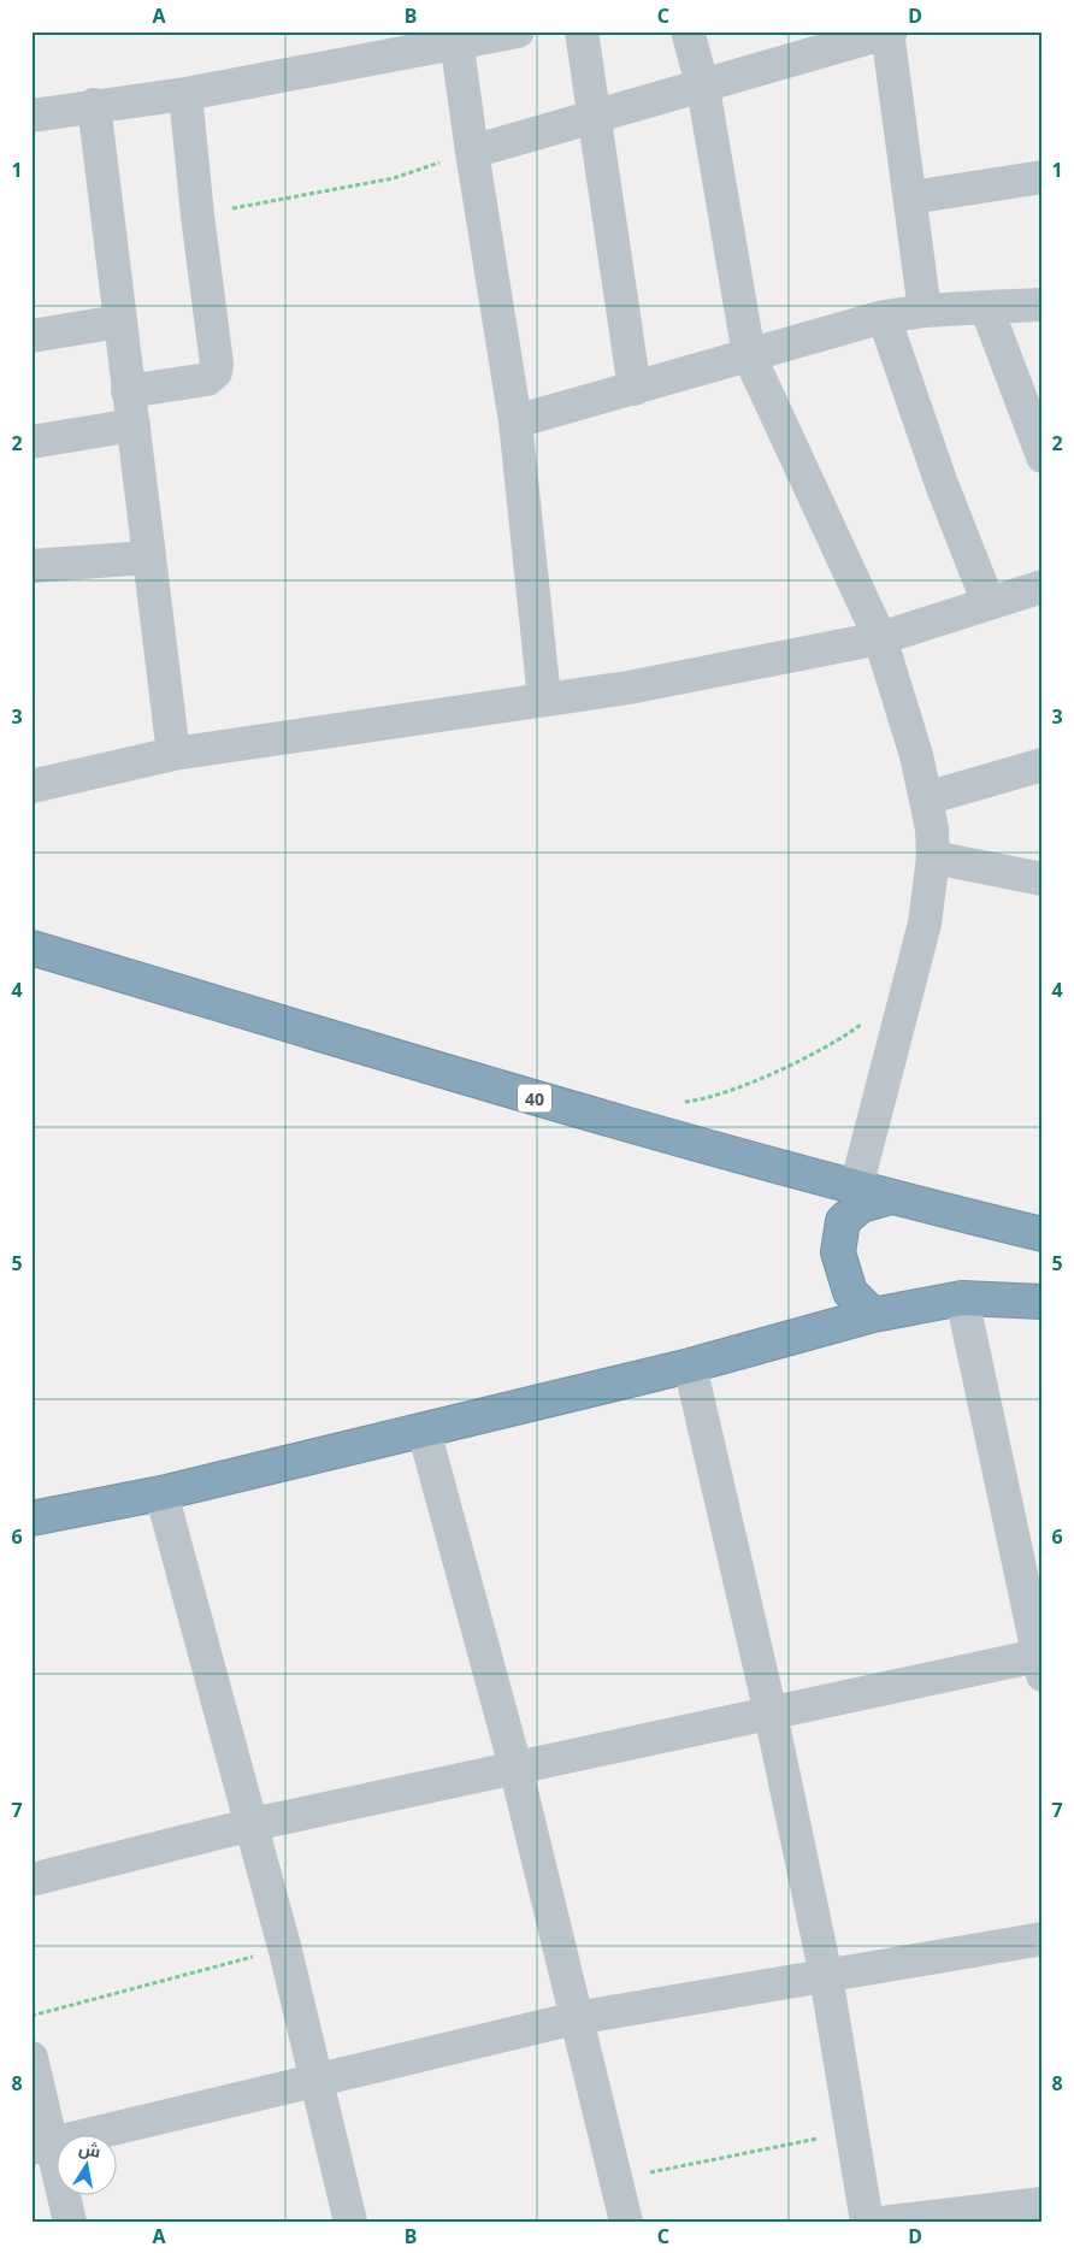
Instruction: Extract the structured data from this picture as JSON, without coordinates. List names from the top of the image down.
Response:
{
  "streets": {
    "highway": ["40"]
  },
  "north": "top",
  "grid": {
    "columns": [
      "A",
      "B",
      "C",
      "D"
    ],
    "rows": [
      "1",
      "2",
      "3",
      "4",
      "5",
      "6",
      "7",
      "8"
    ]
  }
}
